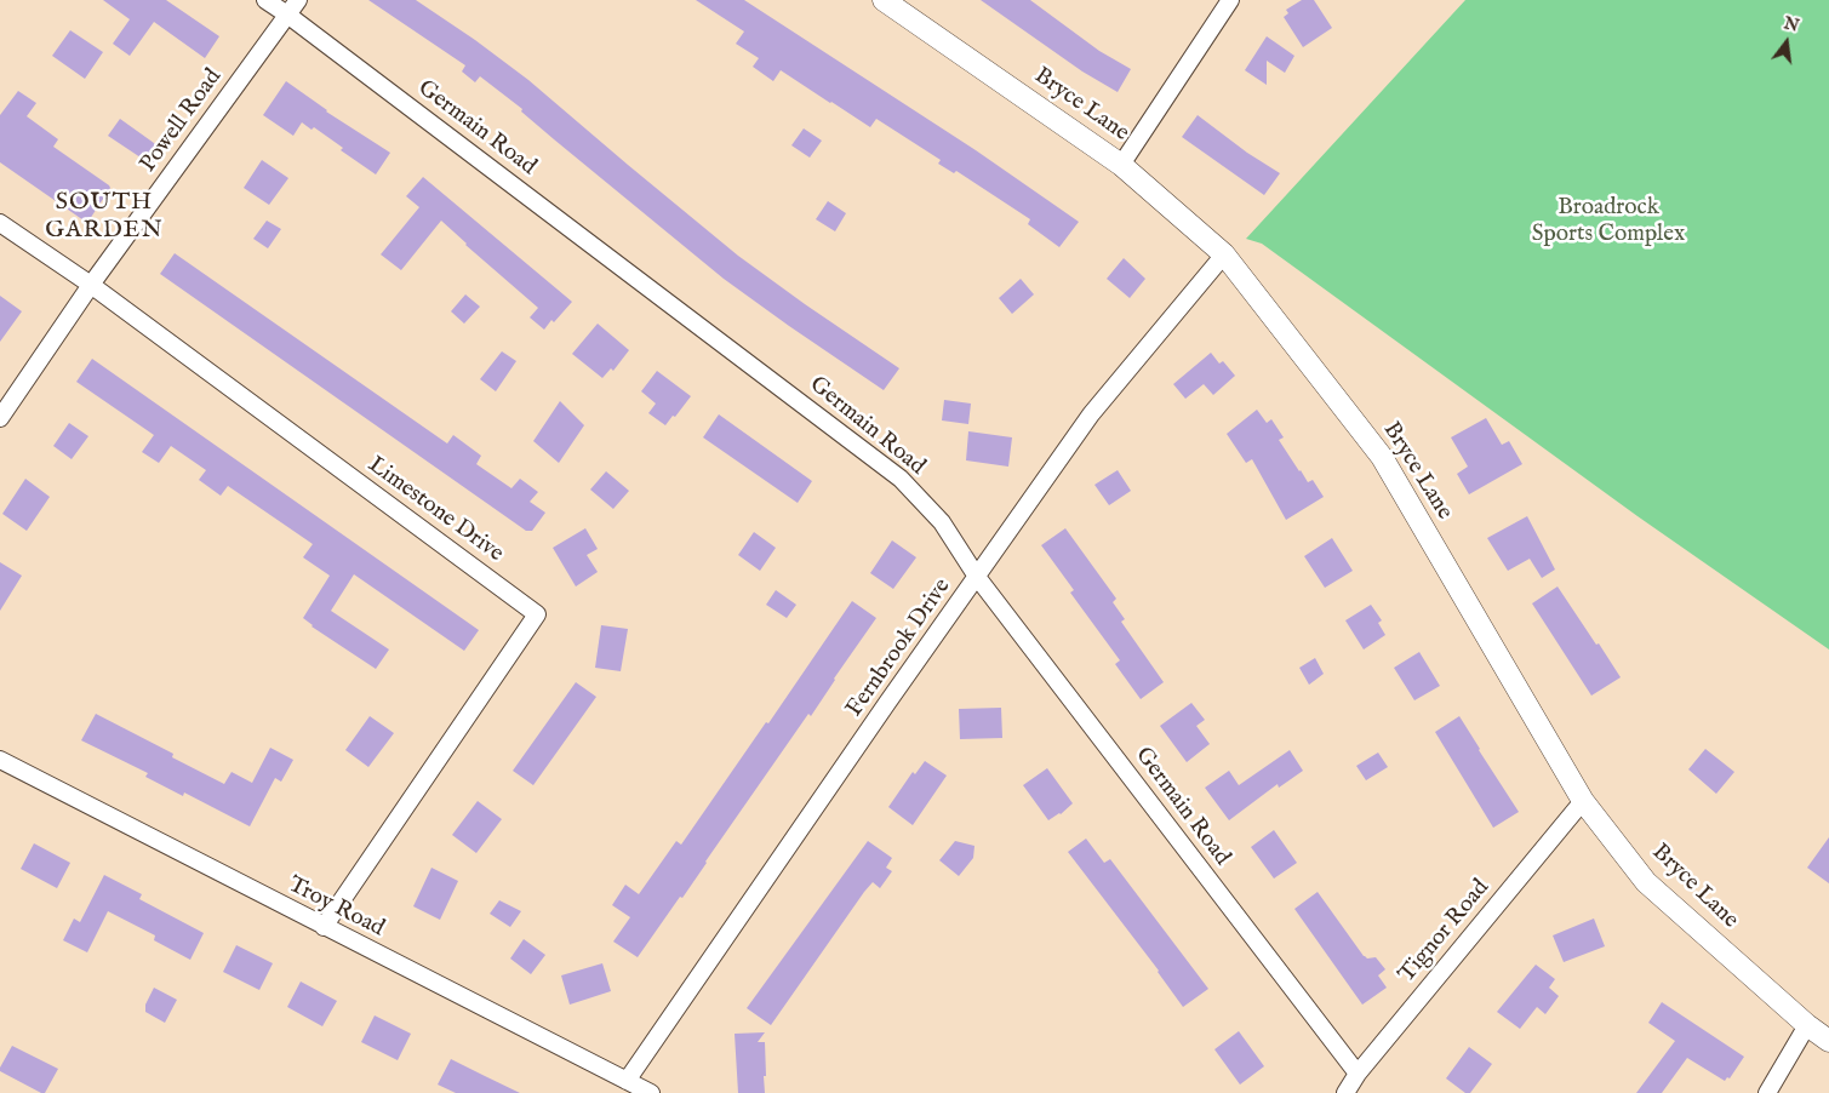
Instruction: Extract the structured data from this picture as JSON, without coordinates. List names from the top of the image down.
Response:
{
  "streets": {
    "street": [
      "Bryce Lane",
      "Powell Road",
      "Germain Road",
      "Limestone Drive",
      "Fernbrook Drive",
      "Troy Road",
      "Tignor Road"
    ]
  },
  "crossings": [
    ["Bryce Lane", "Fernbrook Drive"],
    ["Bryce Lane", "Tignor Road"],
    ["Powell Road", "Germain Road"],
    ["Powell Road", "Limestone Drive"],
    ["Germain Road", "Fernbrook Drive"],
    ["Germain Road", "Tignor Road"],
    ["Limestone Drive", "Troy Road"],
    ["Fernbrook Drive", "Troy Road"]
  ],
  "districts": ["SOUTH GARDEN"],
  "parks": ["Broadrock Sports Complex"],
  "north": "top"
}
